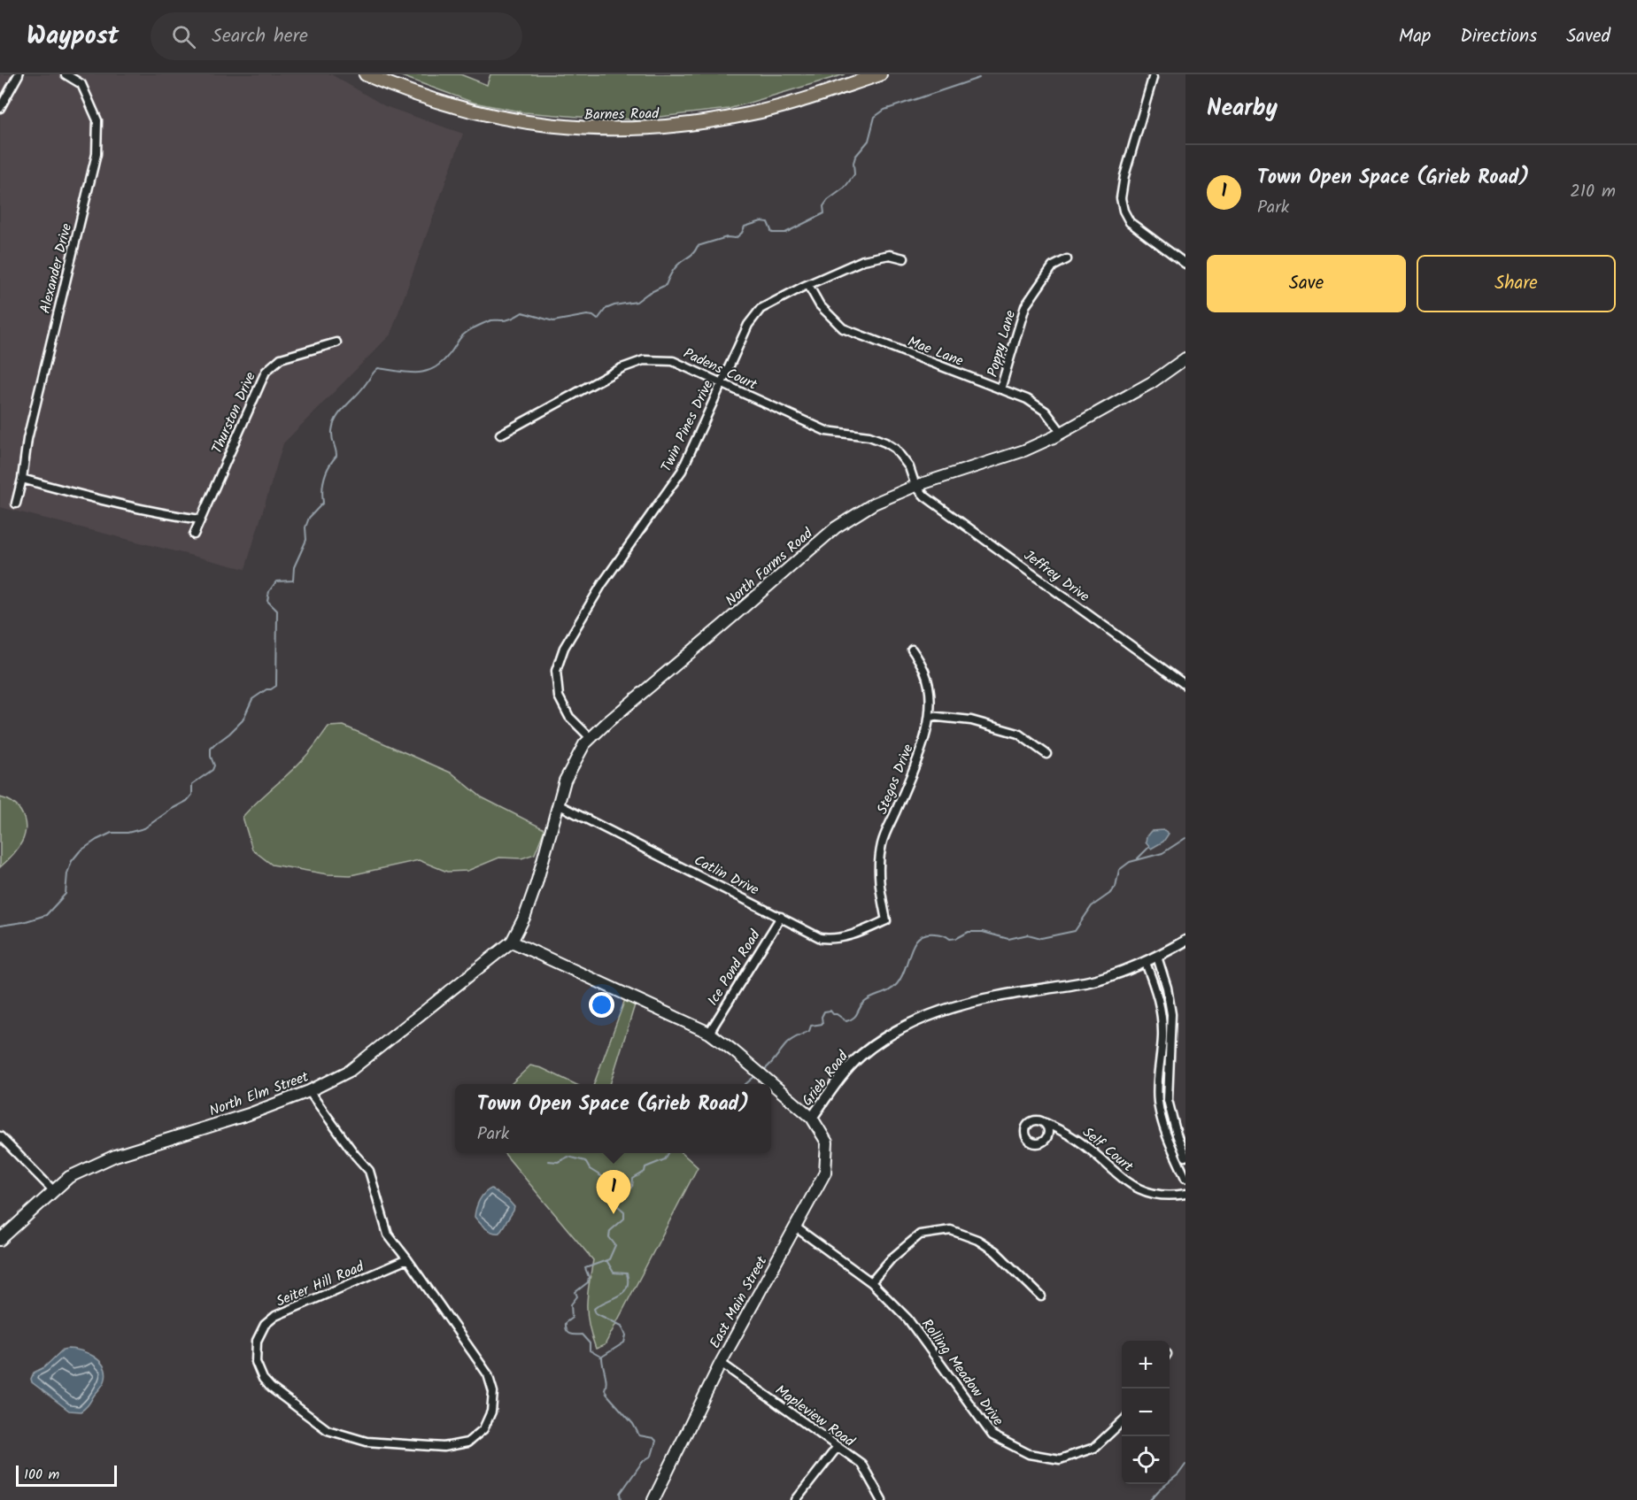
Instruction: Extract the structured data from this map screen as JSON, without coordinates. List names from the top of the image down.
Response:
{
  "streets": {
    "main road": [
      "Barnes Road",
      "North Farms Road",
      "Grieb Road",
      "North Elm Street",
      "East Main Street"
    ],
    "street": [
      "Alexander Drive",
      "Poppy Lane",
      "Mae Lane",
      "Padens Court",
      "Thurston Drive",
      "Twin Pines Drive",
      "Jeffrey Drive",
      "Stegos Drive",
      "Catlin Drive",
      "Ice Pond Road",
      "Self Court",
      "Seiter Hill Road",
      "Rolling Meadow Drive",
      "Mapleview Road"
    ]
  },
  "crossings": [
    ["Poppy Lane", "Mae Lane"],
    ["Mae Lane", "Twin Pines Drive"],
    ["Mae Lane", "North Farms Road"],
    ["Padens Court", "Twin Pines Drive"],
    ["Padens Court", "North Farms Road"],
    ["Padens Court", "Jeffrey Drive"],
    ["Twin Pines Drive", "North Farms Road"],
    ["North Farms Road", "Jeffrey Drive"],
    ["North Farms Road", "Catlin Drive"],
    ["North Farms Road", "Grieb Road"],
    ["North Farms Road", "North Elm Street"],
    ["Stegos Drive", "Catlin Drive"],
    ["Catlin Drive", "Ice Pond Road"],
    ["Ice Pond Road", "Grieb Road"],
    ["Grieb Road", "North Elm Street"],
    ["Grieb Road", "East Main Street"],
    ["North Elm Street", "Seiter Hill Road"],
    ["East Main Street", "Rolling Meadow Drive"],
    ["East Main Street", "Mapleview Road"]
  ],
  "scale_bar": "100 m",
  "page": {
    "header": "Waypost",
    "search": "Search here",
    "nav": ["Map", "Directions", "Saved"],
    "heading": "Nearby",
    "list": [
      {
        "mark": "1",
        "name": "Town Open Space (Grieb Road)",
        "note": "Park",
        "value": "210 m"
      }
    ],
    "buttons": ["Save", "Share"],
    "popup": ["Town Open Space (Grieb Road)", "Park"],
    "pins": "1",
    "map_buttons": ["+", "−"],
    "scale": "100 m"
  }
}
